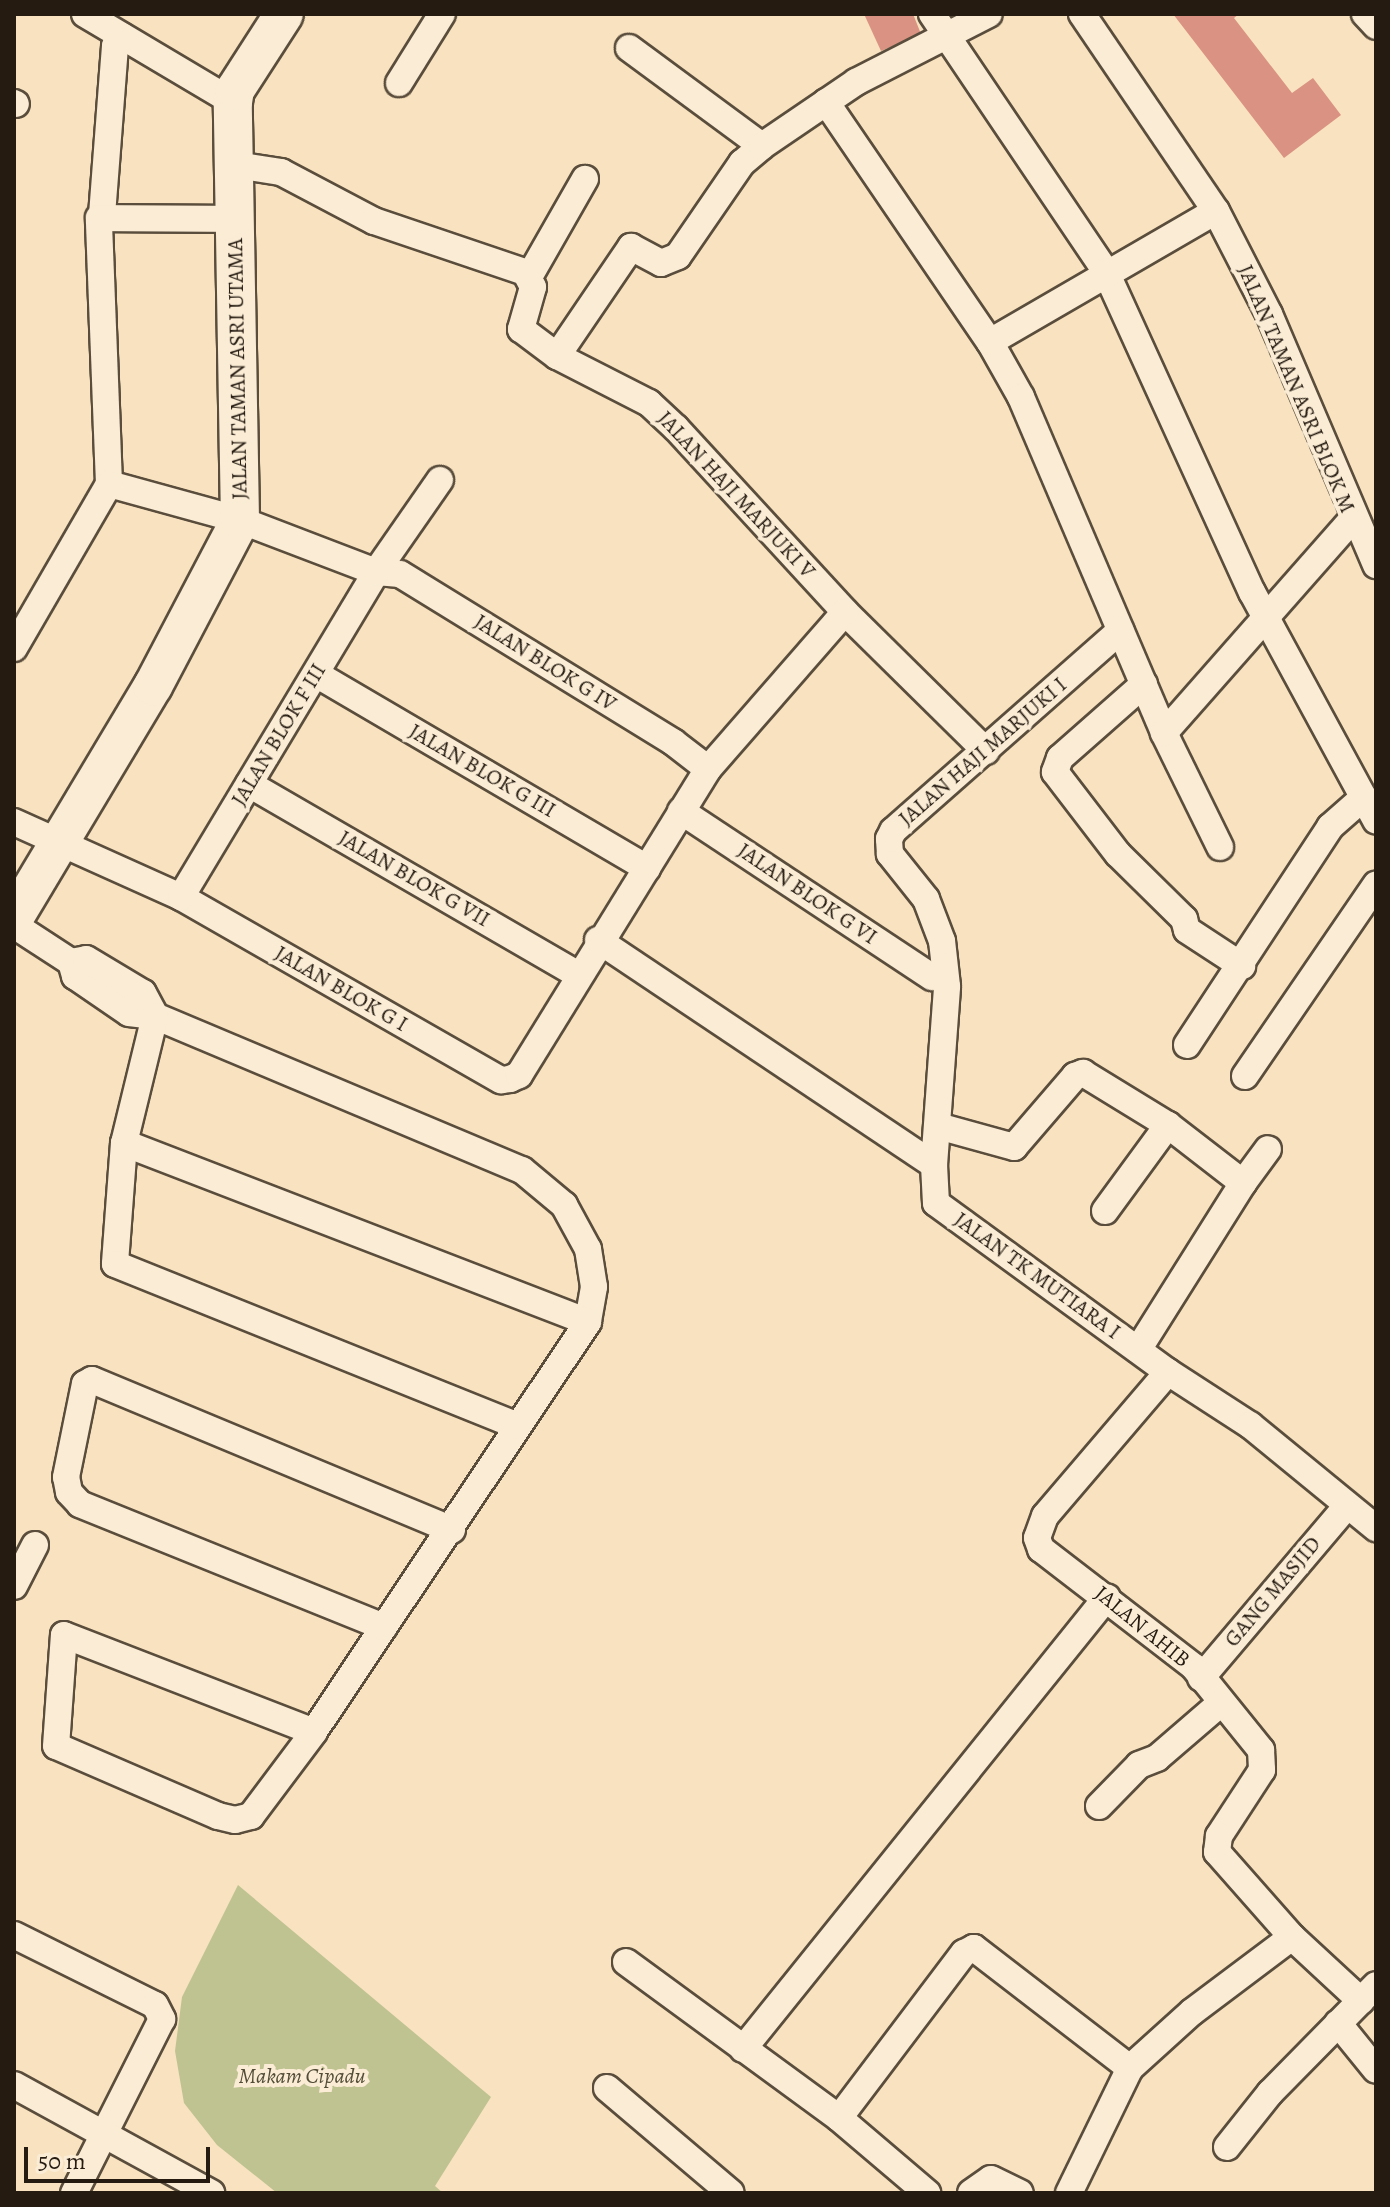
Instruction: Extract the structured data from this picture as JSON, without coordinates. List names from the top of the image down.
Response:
{
  "streets": {
    "street": [
      "JALAN TAMAN ASRI UTAMA",
      "JALAN TAMAN ASRI BLOK M",
      "JALAN HAJI MARJUKI V",
      "JALAN BLOK G IV",
      "JALAN BLOK F III",
      "JALAN HAJI MARJUKI I",
      "JALAN BLOK G III",
      "JALAN BLOK G VII",
      "JALAN BLOK G VI",
      "JALAN BLOK G I",
      "JALAN TK MUTIARA I",
      "GANG MASJID",
      "JALAN AHIB"
    ]
  },
  "crossings": [
    ["JALAN TAMAN ASRI UTAMA", "JALAN BLOK G IV"],
    ["JALAN TAMAN ASRI UTAMA", "JALAN BLOK G I"],
    ["JALAN HAJI MARJUKI V", "JALAN HAJI MARJUKI I"],
    ["JALAN BLOK G IV", "JALAN BLOK F III"],
    ["JALAN BLOK F III", "JALAN BLOK G III"],
    ["JALAN BLOK F III", "JALAN BLOK G VII"],
    ["JALAN BLOK F III", "JALAN BLOK G I"],
    ["JALAN HAJI MARJUKI I", "JALAN TK MUTIARA I"],
    ["JALAN BLOK G VII", "JALAN BLOK G I"],
    ["JALAN TK MUTIARA I", "GANG MASJID"],
    ["JALAN TK MUTIARA I", "JALAN AHIB"],
    ["GANG MASJID", "JALAN AHIB"]
  ],
  "parks": ["Makam Cipadu"],
  "scale_bar": "50 m"
}
